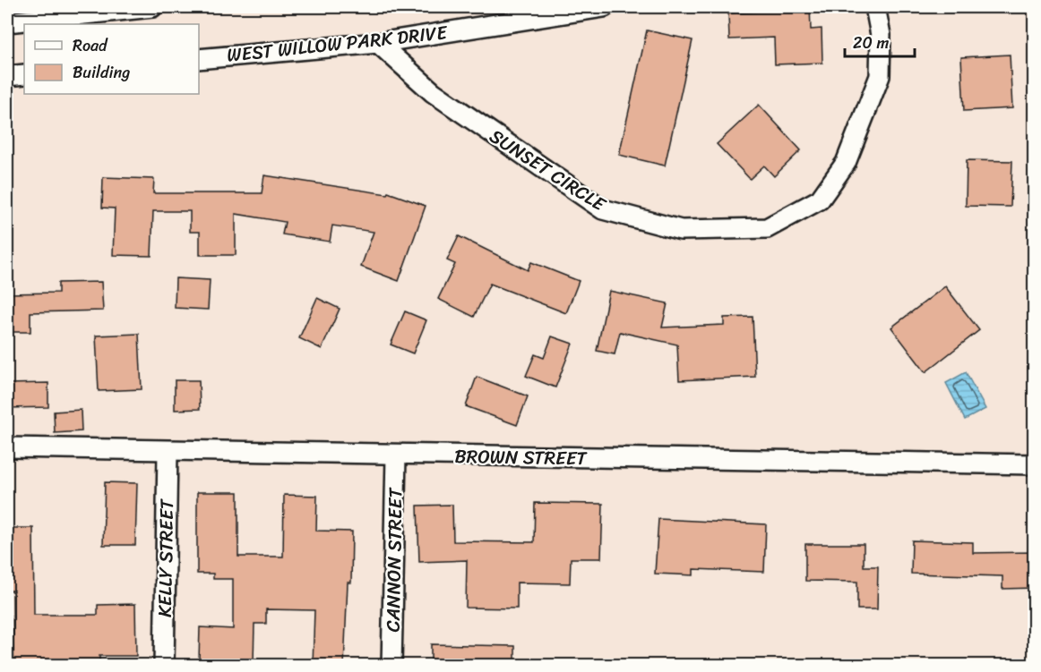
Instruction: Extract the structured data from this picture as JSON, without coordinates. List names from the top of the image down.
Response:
{
  "streets": {
    "street": [
      "WEST WILLOW PARK DRIVE",
      "SUNSET CIRCLE",
      "BROWN STREET",
      "KELLY STREET",
      "CANNON STREET"
    ]
  },
  "crossings": [
    ["WEST WILLOW PARK DRIVE", "SUNSET CIRCLE"],
    ["BROWN STREET", "KELLY STREET"],
    ["BROWN STREET", "CANNON STREET"]
  ],
  "legend": ["Road", "Building"],
  "scale_bar": "20 m"
}
